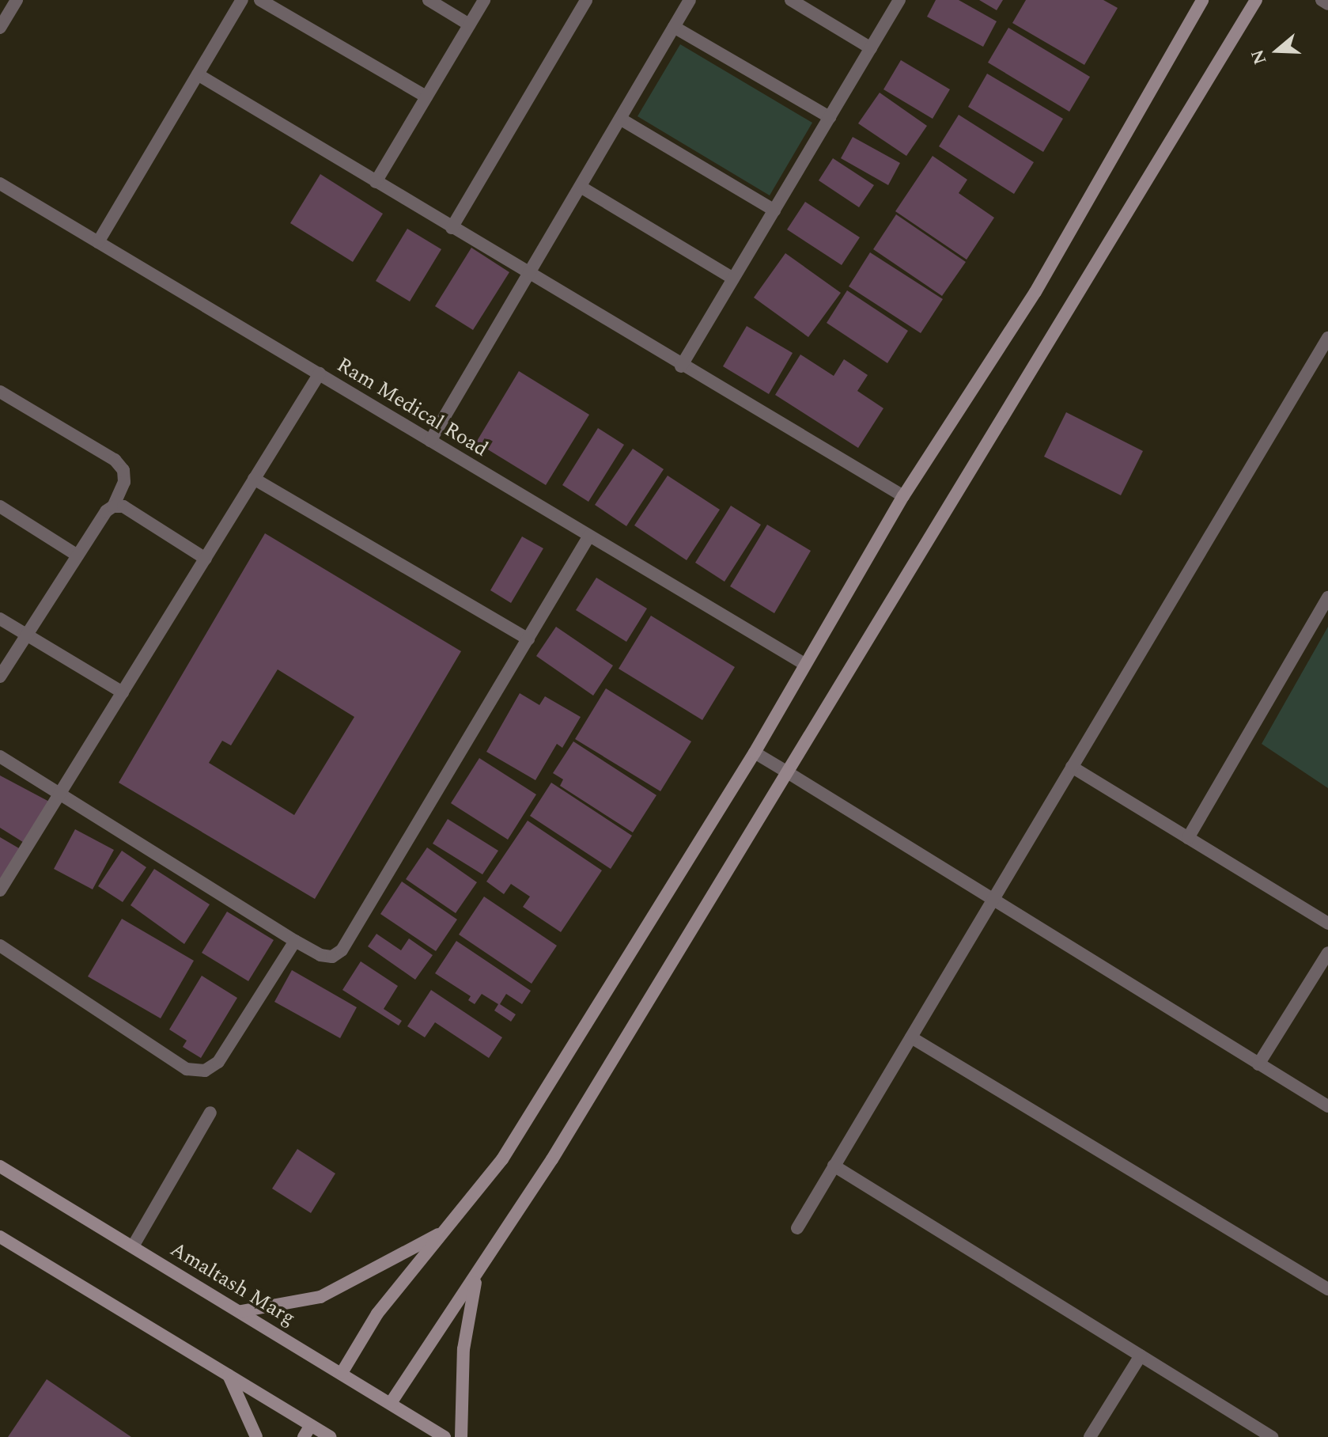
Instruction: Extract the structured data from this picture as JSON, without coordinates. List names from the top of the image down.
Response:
{
  "streets": {
    "street": ["Ram Medical Road", "Amaltash Marg"]
  },
  "north": "left"
}
